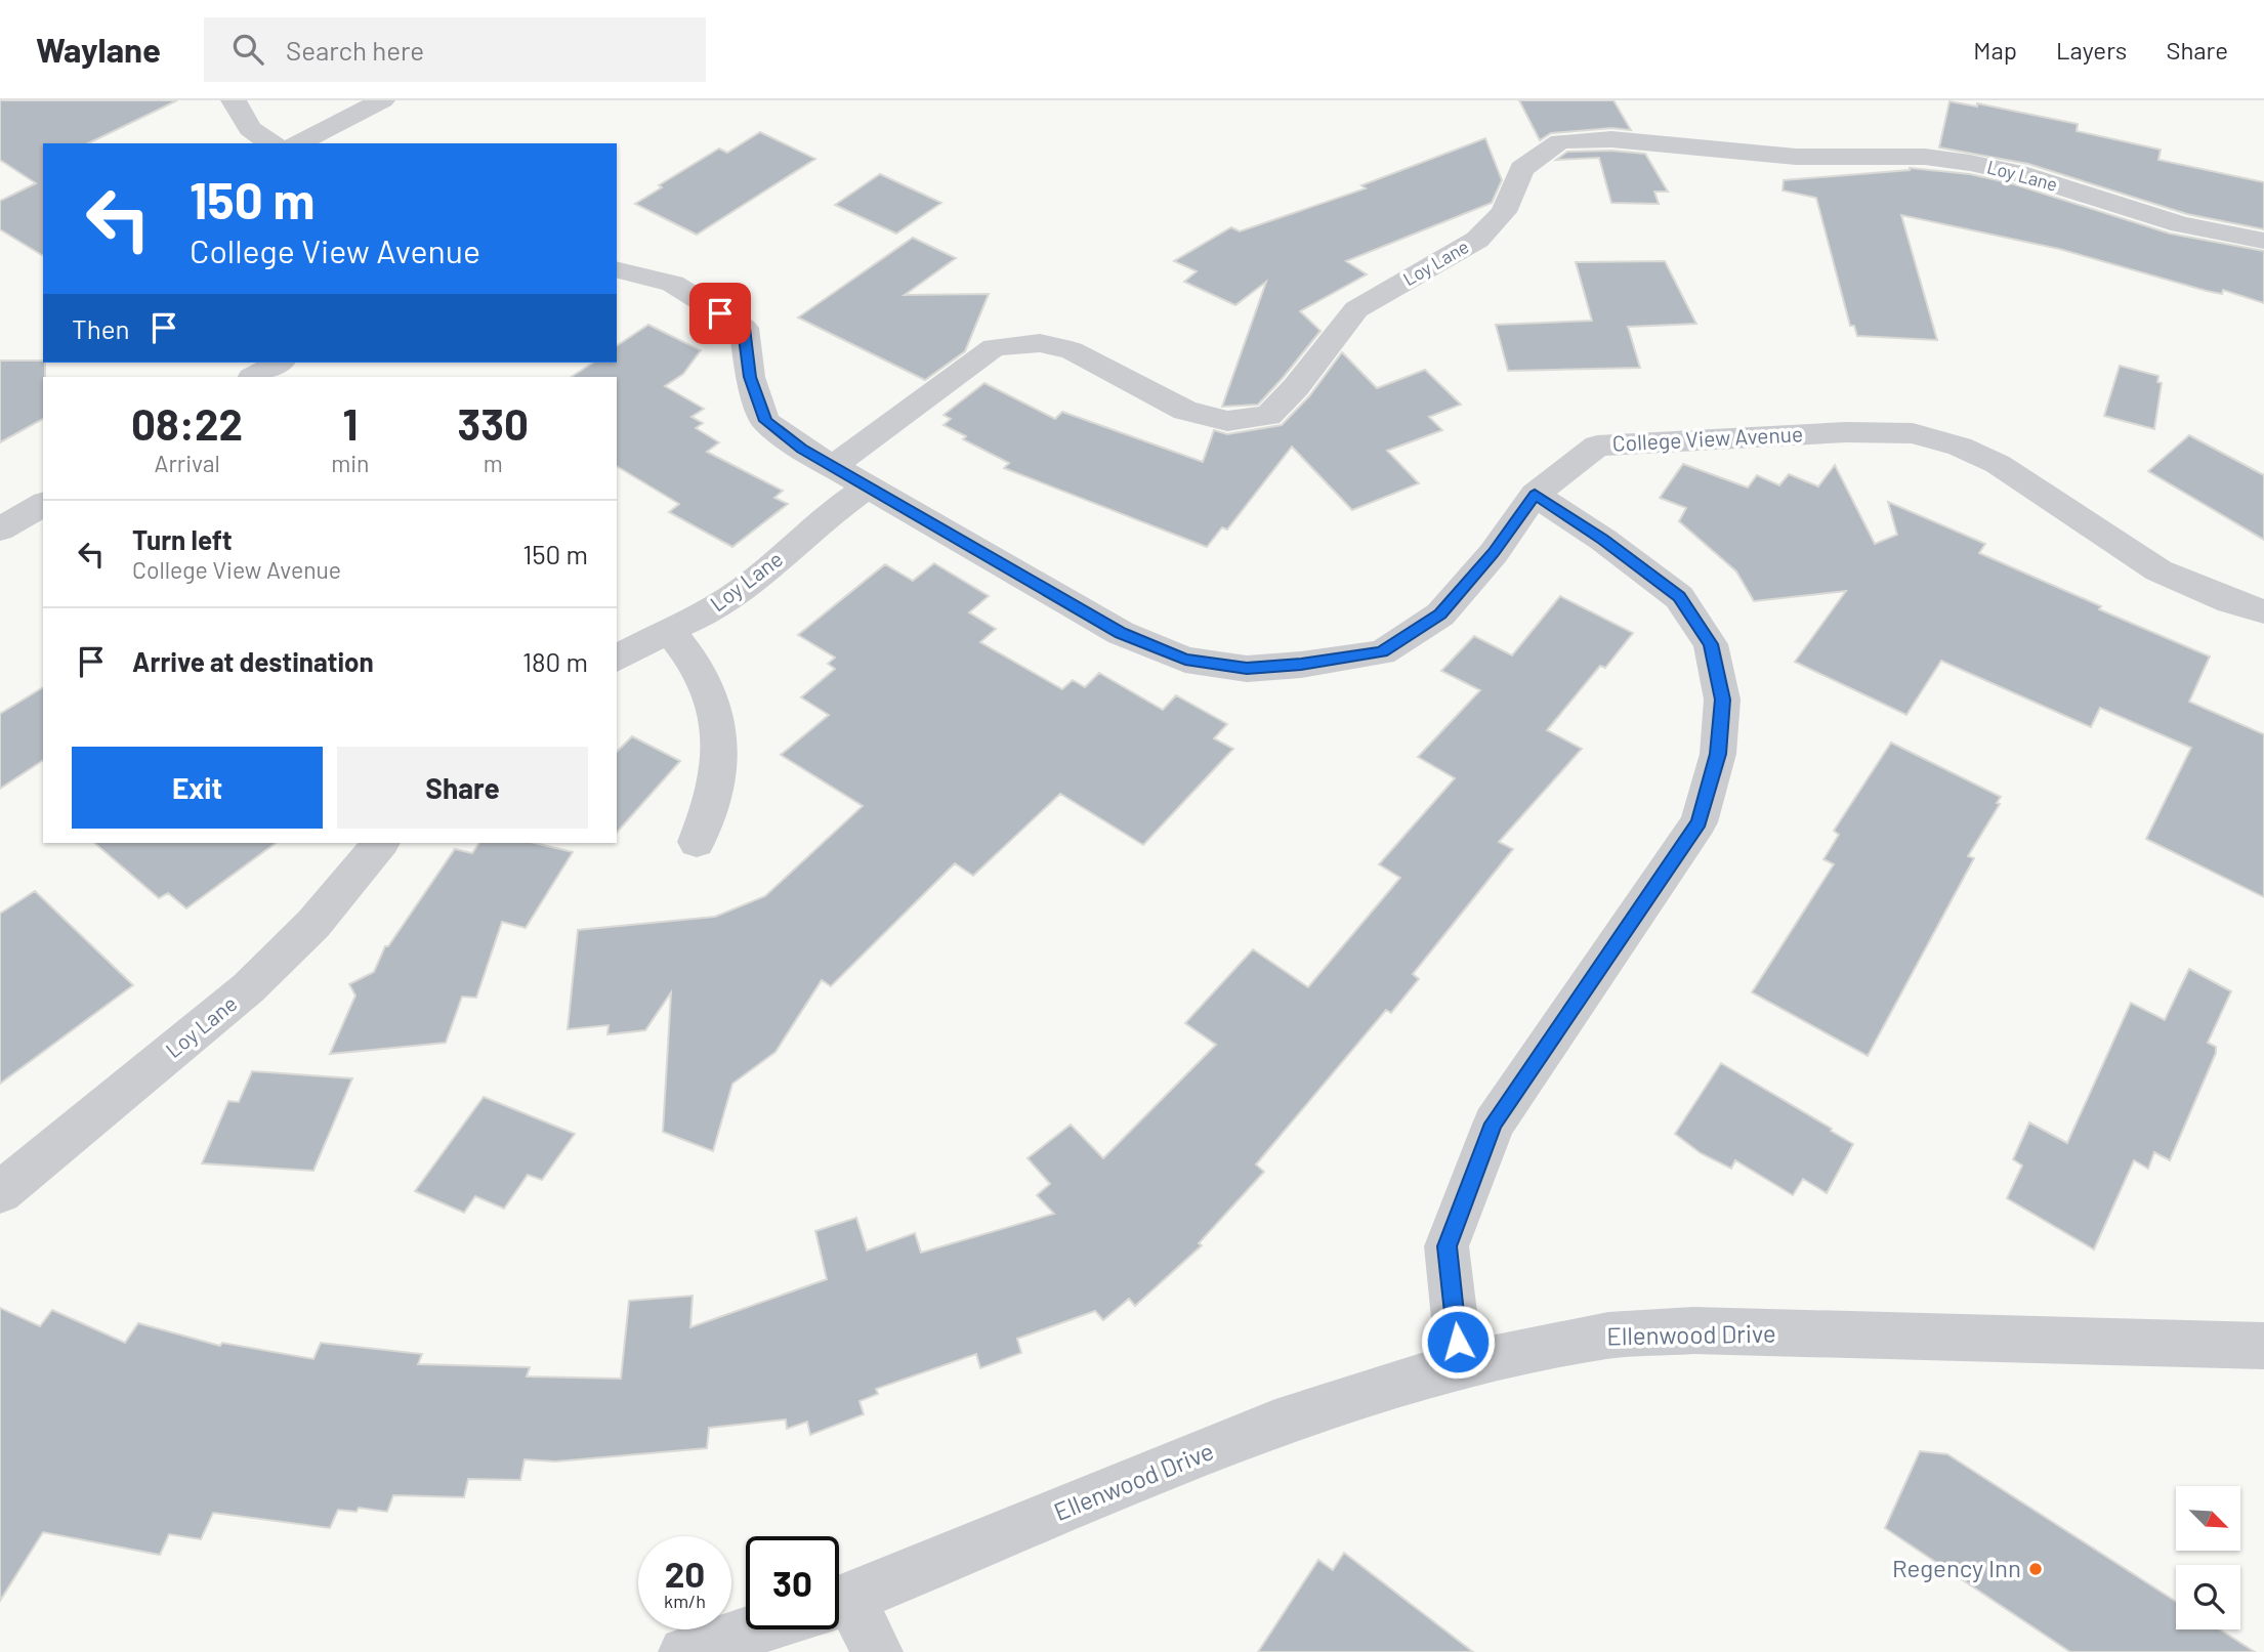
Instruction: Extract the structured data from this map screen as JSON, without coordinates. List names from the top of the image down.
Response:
{
  "streets": {
    "street": ["Loy Lane", "College View Avenue", "Ellenwood Drive"]
  },
  "crossings": [
    ["Loy Lane", "College View Avenue"]
  ],
  "places": ["Regency Inn"],
  "north": "bottom right",
  "page": {
    "header": "Waylane",
    "search": "Search here",
    "nav": ["Map", "Layers", "Share"],
    "turn": ["150 m", "College View Avenue"],
    "then": "Then",
    "eta": [
      "08:22",
      "Arrival",
      "1",
      "min",
      "330",
      "m"
    ],
    "list": [
      {
        "name": "Turn left",
        "note": "College View Avenue",
        "value": "150 m"
      },
      {
        "name": "Arrive at destination",
        "value": "180 m"
      }
    ],
    "buttons": ["Exit", "Share"],
    "speed": "20 km/h",
    "limit": "30"
  }
}
